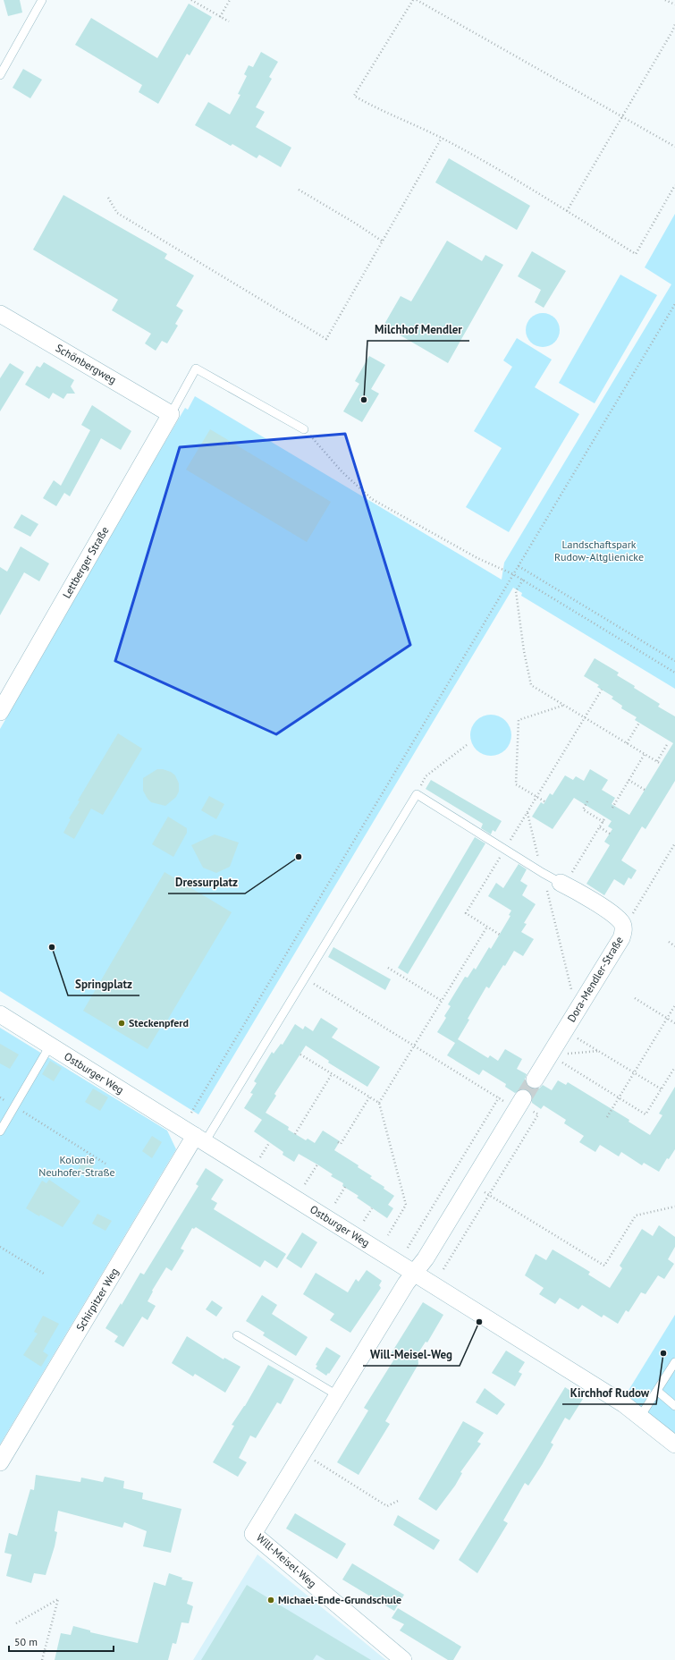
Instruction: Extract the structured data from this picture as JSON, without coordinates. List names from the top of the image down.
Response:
{
  "streets": {
    "street": [
      "Schönbergweg",
      "Lettberger Straße",
      "Dora-Mendler-Straße",
      "Ostburger Weg",
      "Schirpitzer Weg",
      "Will-Meisel-Weg"
    ]
  },
  "crossings": [
    ["Schönbergweg", "Lettberger Straße"],
    ["Ostburger Weg", "Schirpitzer Weg"],
    ["Ostburger Weg", "Will-Meisel-Weg"]
  ],
  "parks": ["Landschaftspark Rudow-Altglienicke", "Kolonie Neuhofer-Straße"],
  "places": [
    "Milchhof Mendler",
    "Dressurplatz",
    "Springplatz",
    "Steckenpferd",
    "Will-Meisel-Weg",
    "Kirchhof Rudow",
    "Michael-Ende-Grundschule"
  ],
  "scale_bar": "50 m"
}
